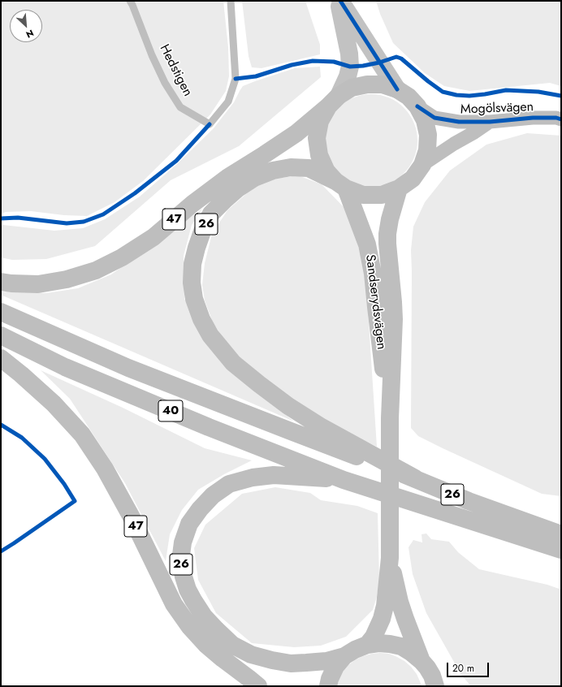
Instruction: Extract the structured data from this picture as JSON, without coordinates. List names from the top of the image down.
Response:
{
  "streets": {
    "highway": [
      "47",
      "26",
      "Sandserydsvägen",
      "40"
    ],
    "street": ["Mogölsvägen"],
    "lane": ["Hedstigen"]
  },
  "crossings": [
    ["Mogölsvägen", "47"],
    ["Mogölsvägen", "26"],
    ["Mogölsvägen", "Sandserydsvägen"],
    ["47", "26"],
    ["47", "Sandserydsvägen"],
    ["26", "Sandserydsvägen"],
    ["26", "40"]
  ],
  "scale_bar": "20 m",
  "north": "bottom right"
}
